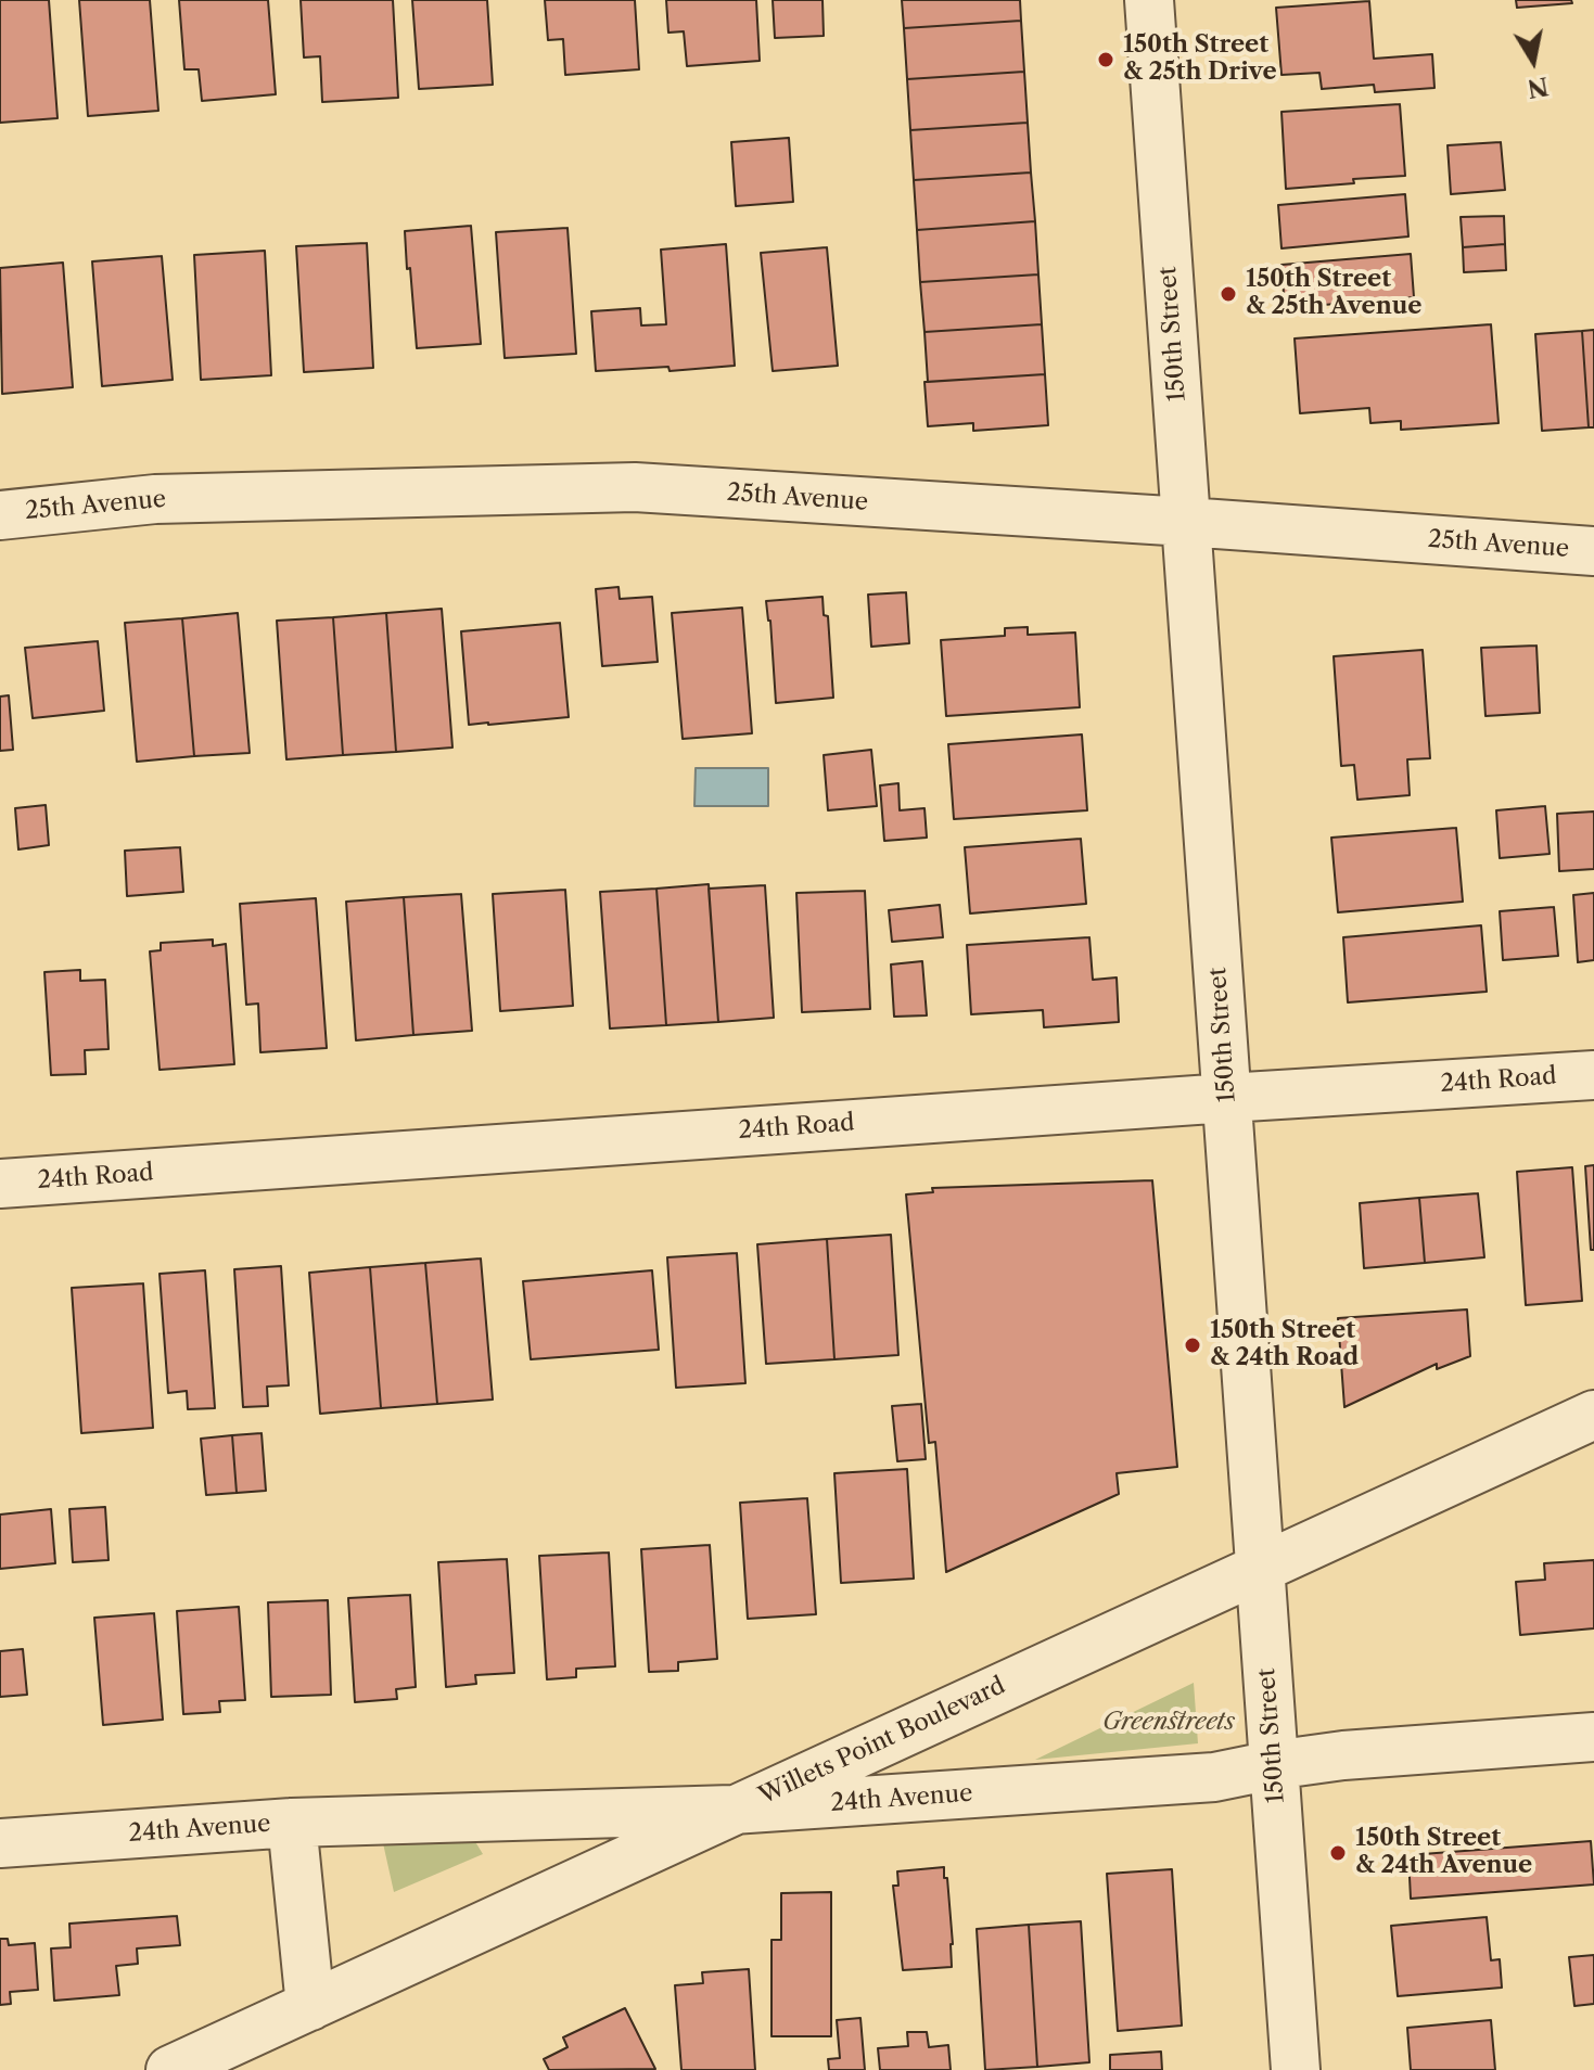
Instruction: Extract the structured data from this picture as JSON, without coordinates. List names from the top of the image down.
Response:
{
  "streets": {
    "street": [
      "150th Street",
      "25th Avenue",
      "24th Road",
      "Willets Point Boulevard",
      "24th Avenue"
    ]
  },
  "crossings": [
    ["150th Street", "25th Avenue"],
    ["150th Street", "24th Road"],
    ["150th Street", "Willets Point Boulevard"],
    ["150th Street", "24th Avenue"],
    ["Willets Point Boulevard", "24th Avenue"]
  ],
  "parks": ["Greenstreets"],
  "places": [
    "150th Street & 25th Drive",
    "150th Street & 25th Avenue",
    "150th Street & 24th Road",
    "150th Street & 24th Avenue"
  ],
  "north": "bottom"
}
